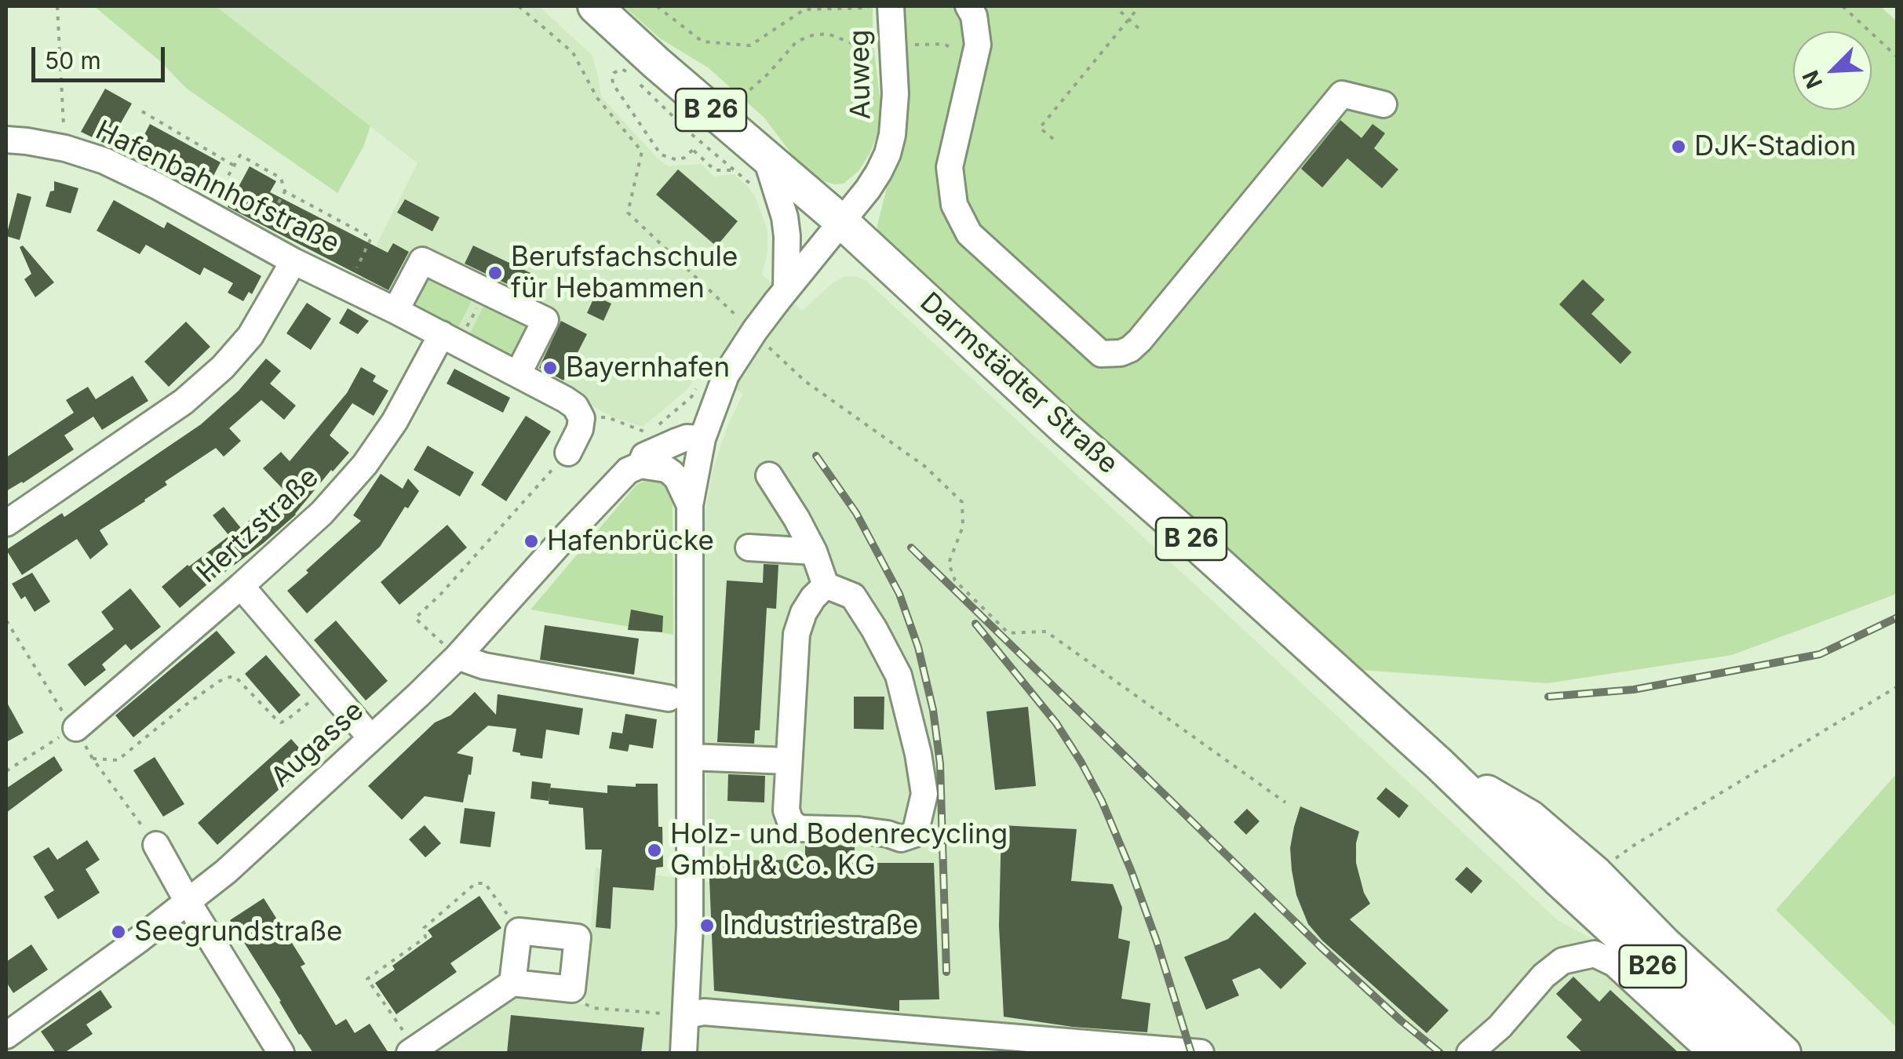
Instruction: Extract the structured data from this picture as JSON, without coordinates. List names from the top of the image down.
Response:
{
  "streets": {
    "main road": ["B 26", "Darmstädter Straße", "B26"],
    "street": [
      "Auweg",
      "Hafenbahnhofstraße",
      "Hertzstraße",
      "Augasse"
    ]
  },
  "crossings": [
    ["Auweg", "Darmstädter Straße"],
    ["Hafenbahnhofstraße", "Hertzstraße"]
  ],
  "places": [
    "DJK-Stadion",
    "Berufsfachschule für Hebammen",
    "Bayernhafen",
    "Hafenbrücke",
    "Holz- und Bodenrecycling GmbH & Co. KG",
    "Industriestraße",
    "Seegrundstraße"
  ],
  "scale_bar": "50 m",
  "north": "bottom left"
}
